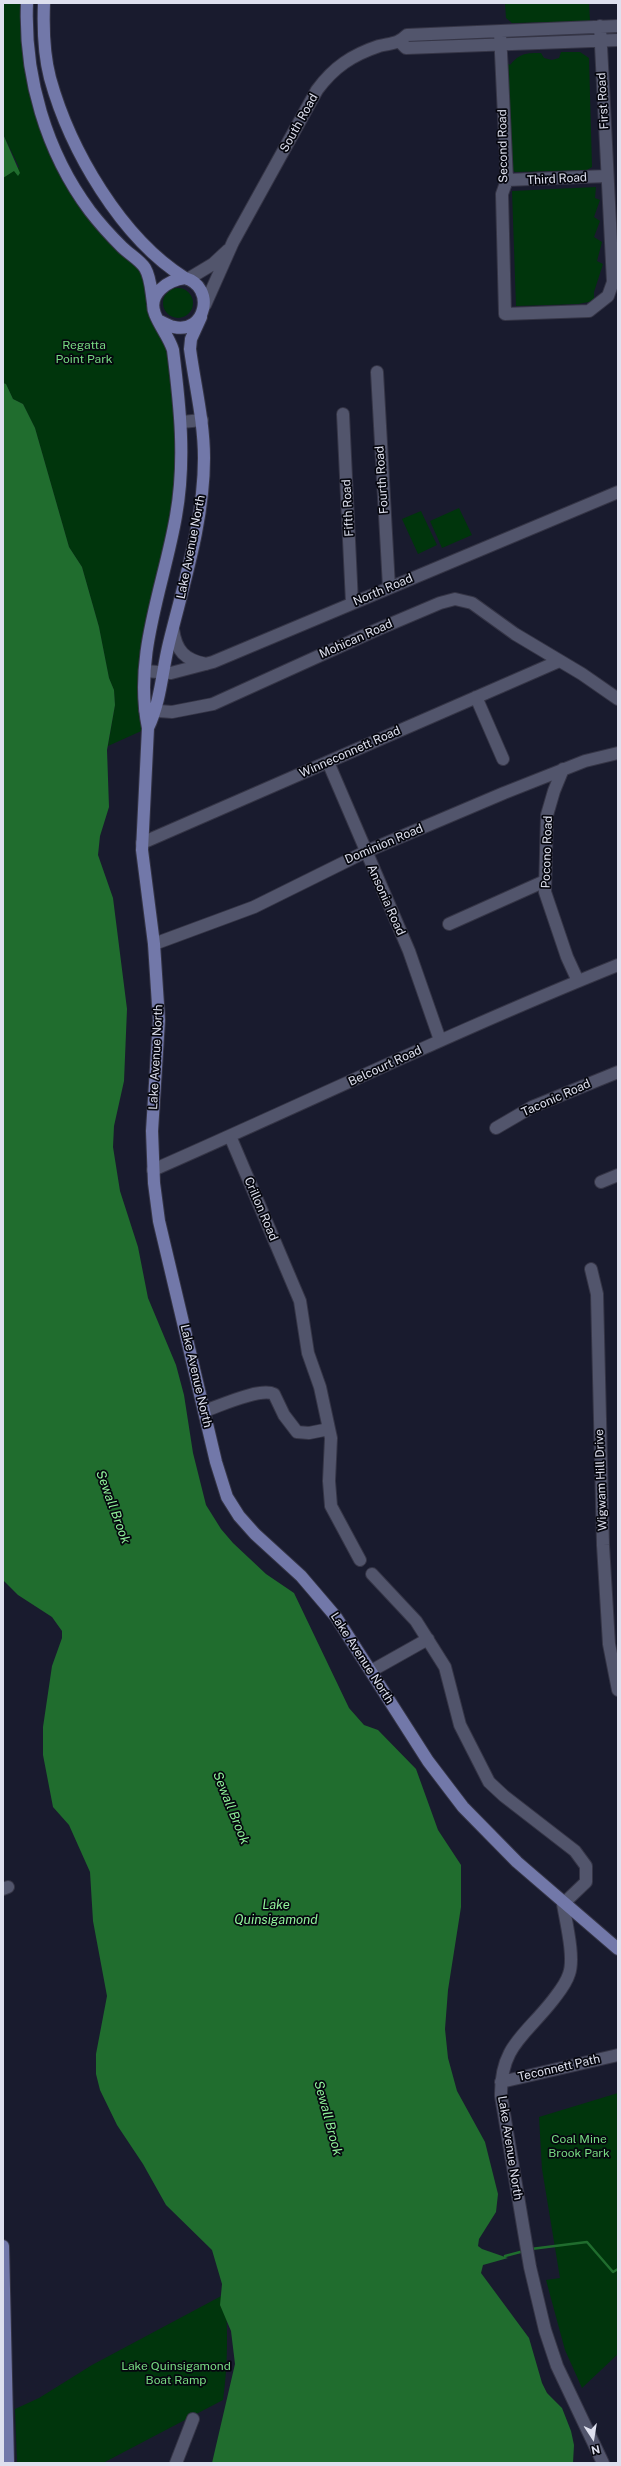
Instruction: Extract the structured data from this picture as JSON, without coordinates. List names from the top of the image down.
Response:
{
  "streets": {
    "main road": ["Lake Avenue North"],
    "street": [
      "First Road",
      "South Road",
      "Second Road",
      "Third Road",
      "Fourth Road",
      "Fifth Road",
      "North Road",
      "Mohican Road",
      "Winneconnett Road",
      "Dominion Road",
      "Pocono Road",
      "Ansonia Road",
      "Belcourt Road",
      "Taconic Road",
      "Crillon Road",
      "Wigwam Hill Drive",
      "Teconnett Path"
    ]
  },
  "crossings": [
    ["First Road", "South Road"],
    ["First Road", "Second Road"],
    ["First Road", "Third Road"],
    ["South Road", "Second Road"],
    ["South Road", "Lake Avenue North"],
    ["Second Road", "Third Road"],
    ["Fourth Road", "North Road"],
    ["Fifth Road", "North Road"],
    ["Lake Avenue North", "North Road"],
    ["Lake Avenue North", "Mohican Road"],
    ["Lake Avenue North", "Winneconnett Road"],
    ["Lake Avenue North", "Dominion Road"],
    ["Lake Avenue North", "Belcourt Road"],
    ["Lake Avenue North", "Teconnett Path"],
    ["Mohican Road", "Winneconnett Road"],
    ["Winneconnett Road", "Ansonia Road"],
    ["Dominion Road", "Pocono Road"],
    ["Dominion Road", "Ansonia Road"],
    ["Pocono Road", "Belcourt Road"],
    ["Ansonia Road", "Belcourt Road"],
    ["Belcourt Road", "Crillon Road"]
  ],
  "water": ["Sewall Brook", "Lake Quinsigamond"],
  "parks": ["Regatta Point Park", "Coal Mine Brook Park", "Lake Quinsigamond Boat Ramp"],
  "north": "bottom"
}
